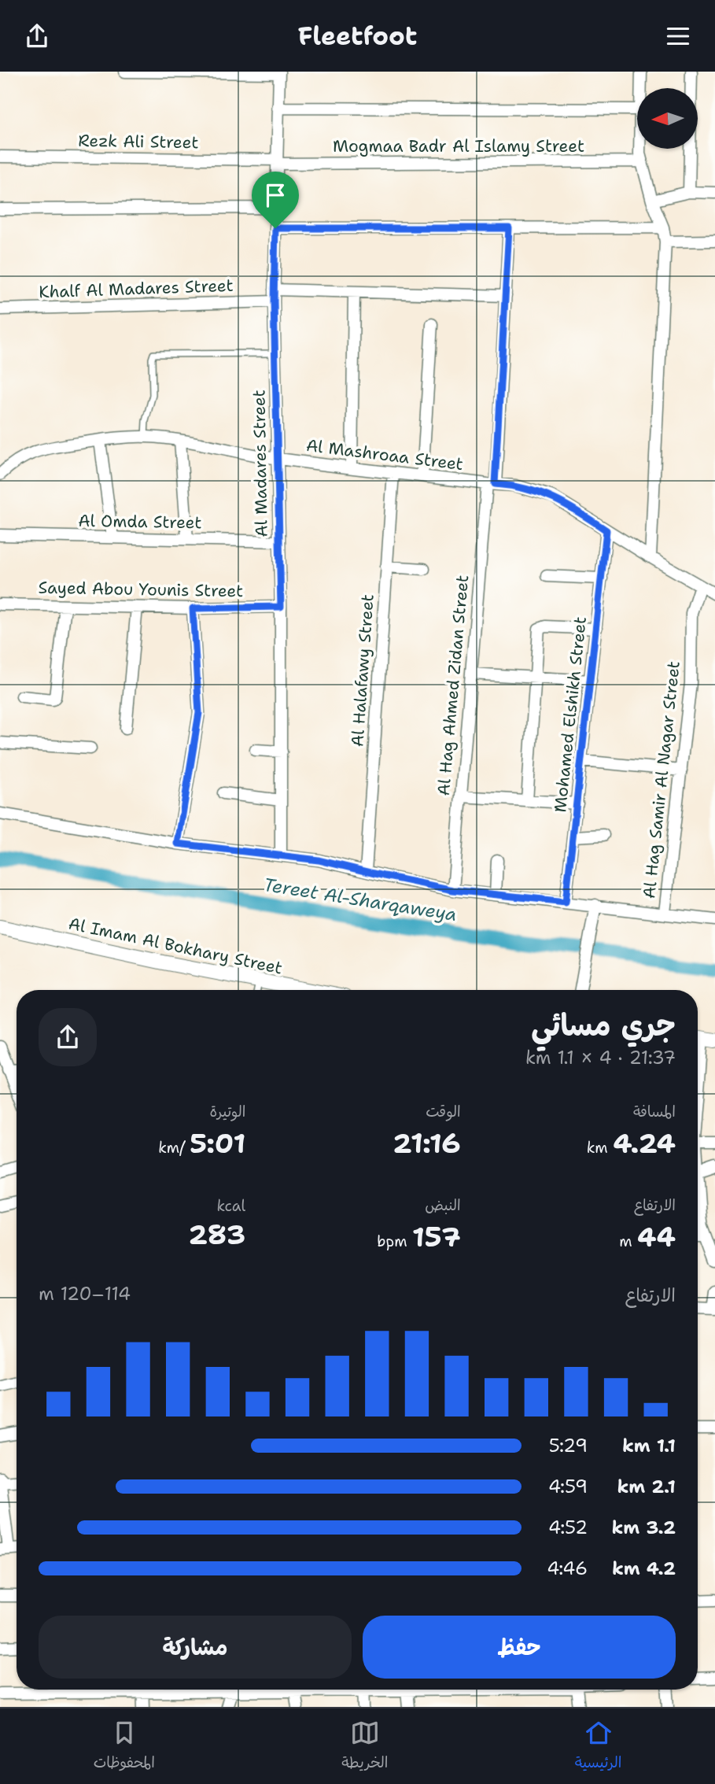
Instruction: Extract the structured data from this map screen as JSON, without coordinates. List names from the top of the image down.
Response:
{
  "streets": {
    "street": [
      "Rezk Ali Street",
      "Mogmaa Badr Al Islamy Street",
      "Khalf Al Madares Street",
      "Al Mashroaa Street",
      "Al Madares Street",
      "Al Omda Street",
      "Sayed Abou Younis Street",
      "Al Halafawy Street",
      "Al Hag Ahmed Zidan Street",
      "Mohamed Elshikh Street",
      "Al Hag Samir Al Nagar Street",
      "Al Imam Al Bokhary Street"
    ]
  },
  "crossings": [
    ["Rezk Ali Street", "Mogmaa Badr Al Islamy Street"],
    ["Rezk Ali Street", "Al Madares Street"],
    ["Mogmaa Badr Al Islamy Street", "Al Madares Street"],
    ["Khalf Al Madares Street", "Al Madares Street"],
    ["Al Mashroaa Street", "Al Madares Street"],
    ["Al Mashroaa Street", "Al Halafawy Street"],
    ["Al Mashroaa Street", "Al Hag Ahmed Zidan Street"],
    ["Al Mashroaa Street", "Mohamed Elshikh Street"],
    ["Al Mashroaa Street", "Al Hag Samir Al Nagar Street"],
    ["Al Madares Street", "Al Omda Street"],
    ["Al Madares Street", "Sayed Abou Younis Street"]
  ],
  "water": ["Tereet Al-Sharqaweya"],
  "north": "left",
  "page": {
    "header": "Fleetfoot",
    "heading": ["جري مسائي", "21:37 · 4 × 1.1 km"],
    "stats": [
      ["المسافة", "4.24 km"],
      ["الوقت", "21:16"],
      ["الوتيرة", "5:01 /km"],
      ["الارتفاع", "44 m"],
      ["النبض", "157 bpm"],
      ["kcal", "283"]
    ],
    "chart": ["الارتفاع", "114–120 m"],
    "list": [
      {
        "name": "1.1 km",
        "note": "5:29"
      },
      {
        "name": "2.1 km",
        "note": "4:59"
      },
      {
        "name": "3.2 km",
        "note": "4:52"
      },
      {
        "name": "4.2 km",
        "note": "4:46"
      }
    ],
    "buttons": ["حفظ", "مشاركة"],
    "tabs": ["الرئيسية", "الخريطة", "المحفوظات"]
  }
}
